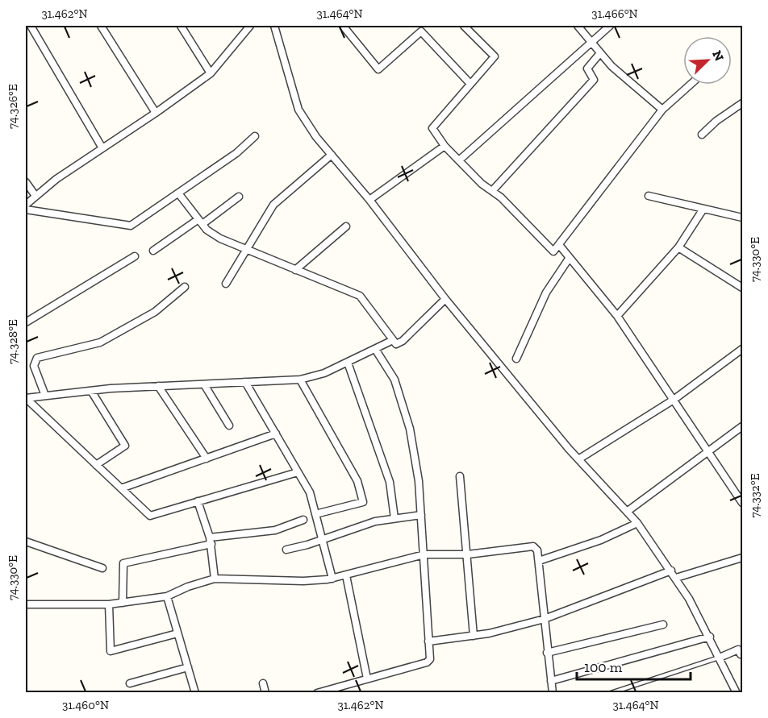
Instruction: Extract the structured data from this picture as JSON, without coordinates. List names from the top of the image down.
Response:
{
  "scale_bar": "100 m",
  "north": "top right",
  "coordinates": [
    "31.462°N",
    "31.464°N",
    "31.466°N",
    "74.326°E",
    "74.330°E",
    "74.328°E",
    "74.332°E",
    "31.460°N"
  ]
}
